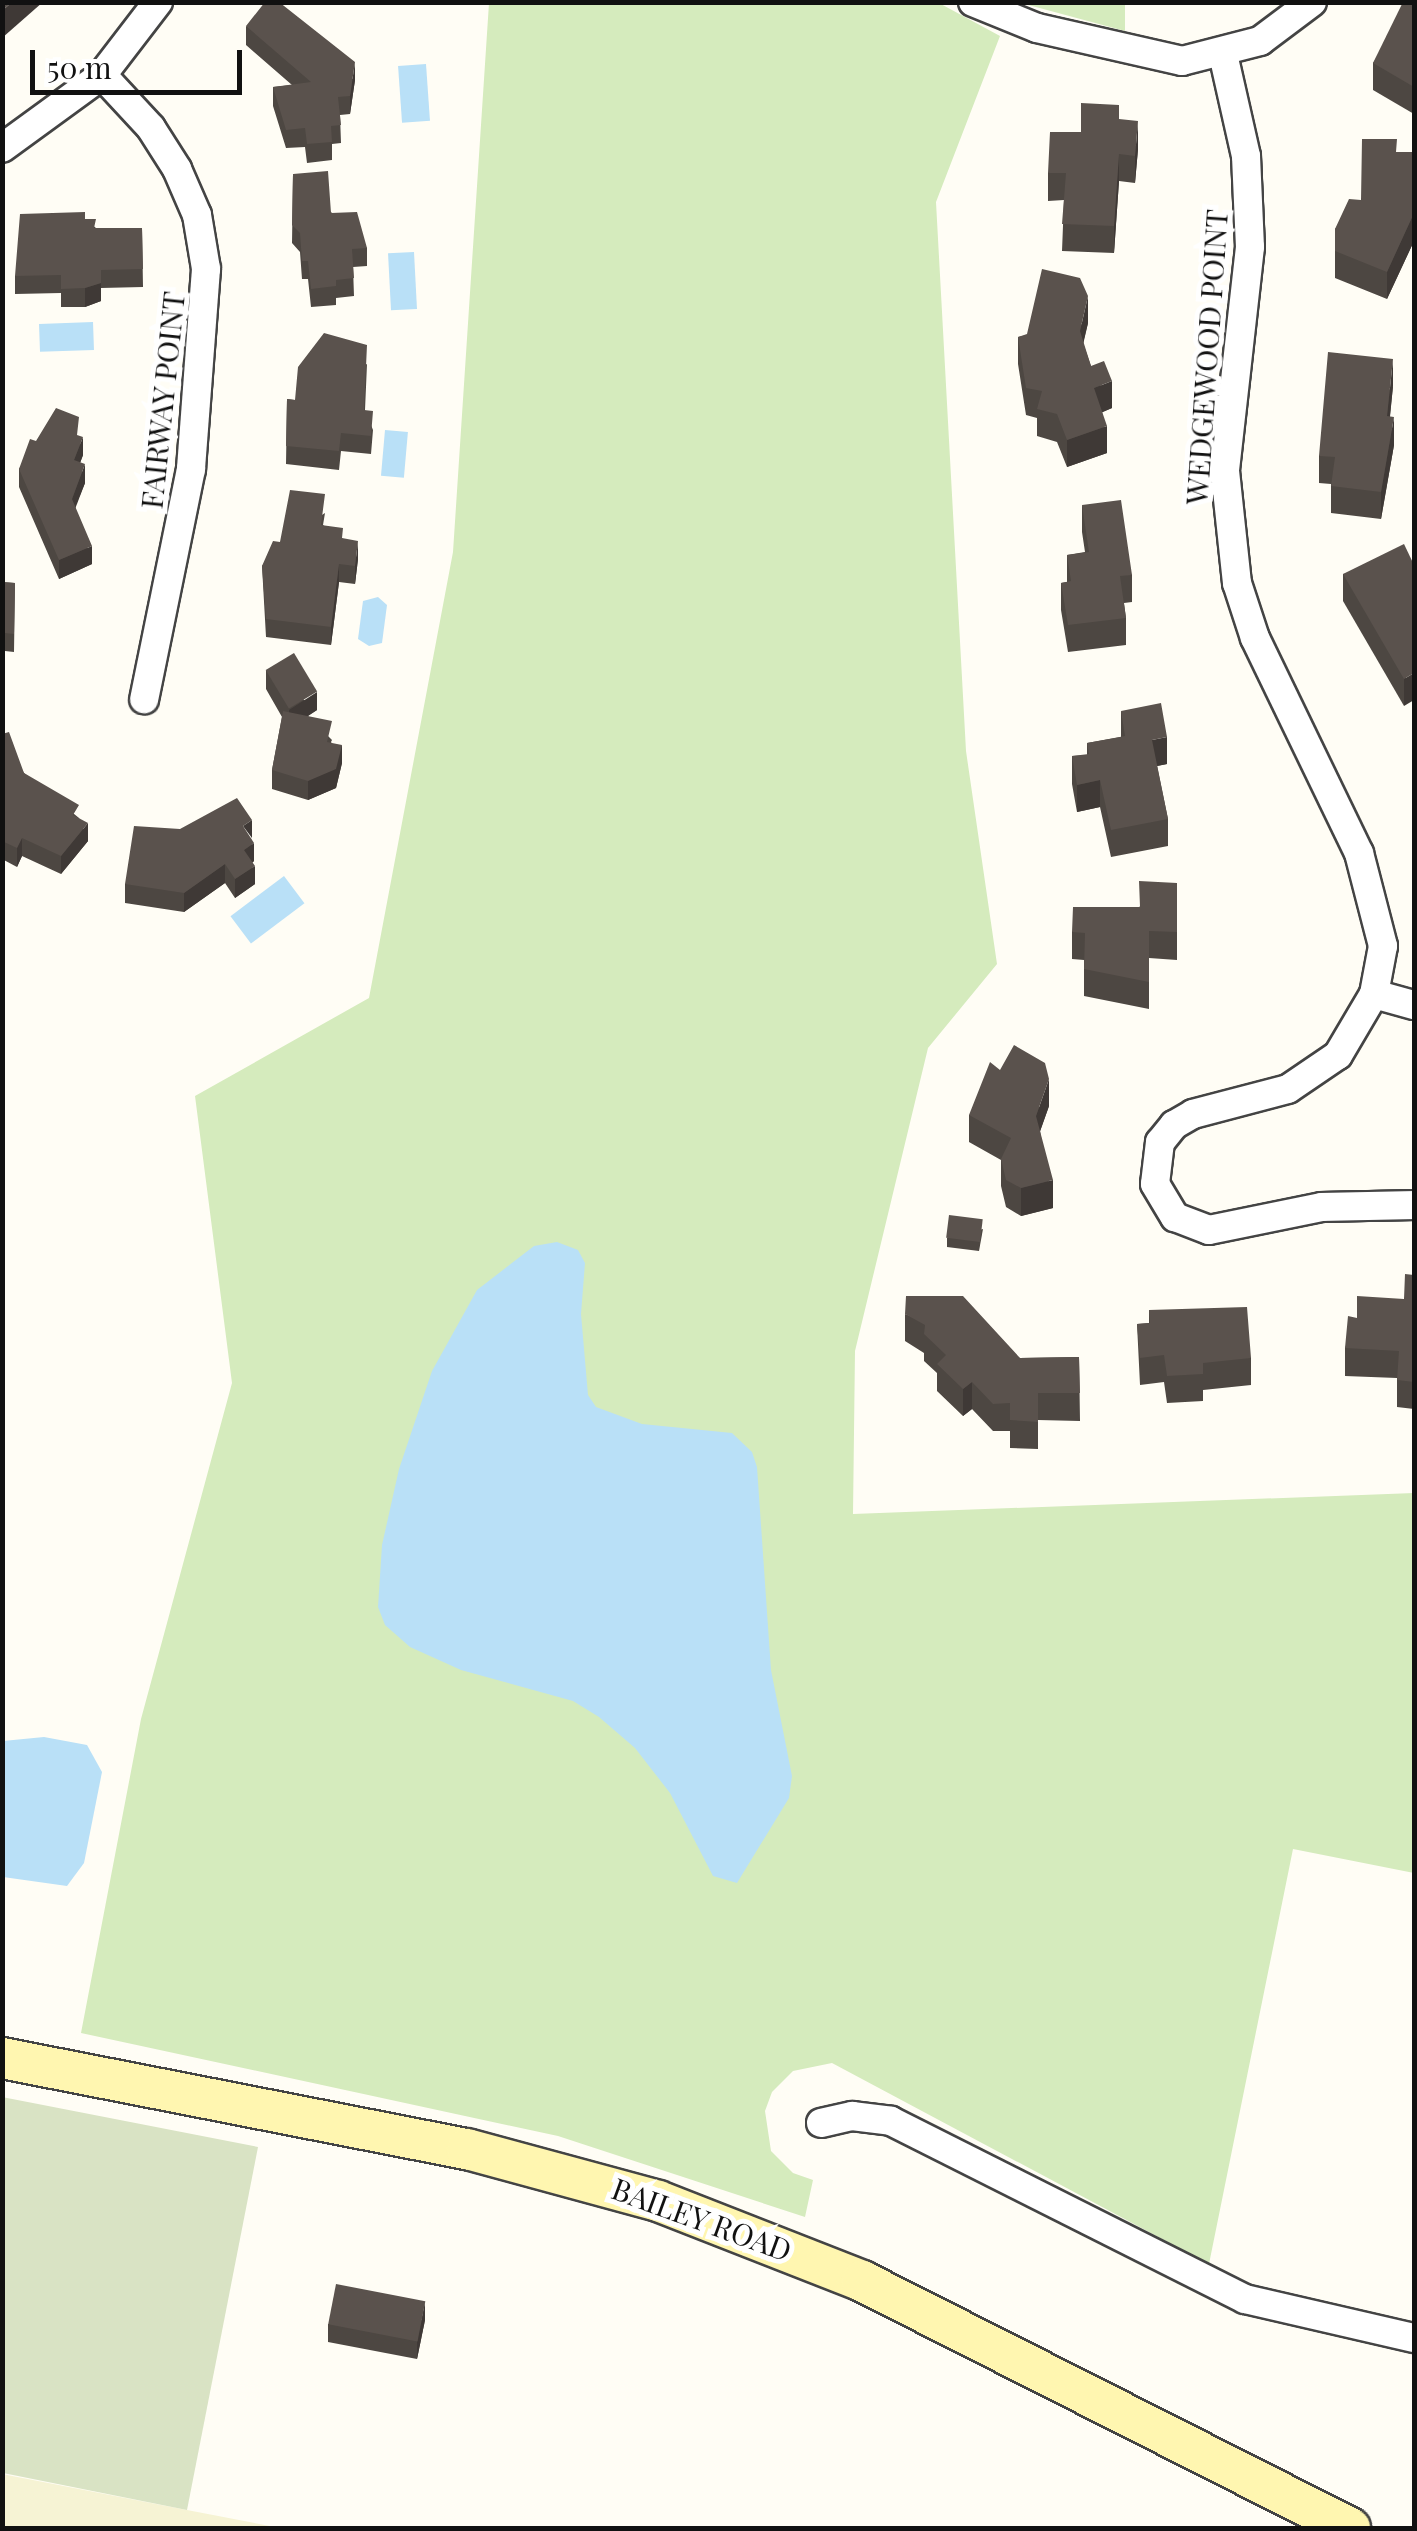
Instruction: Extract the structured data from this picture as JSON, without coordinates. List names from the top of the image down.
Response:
{
  "streets": {
    "main road": ["BAILEY ROAD"],
    "street": ["WEDGEWOOD POINT", "FAIRWAY POINT"]
  },
  "scale_bar": "50 m"
}
